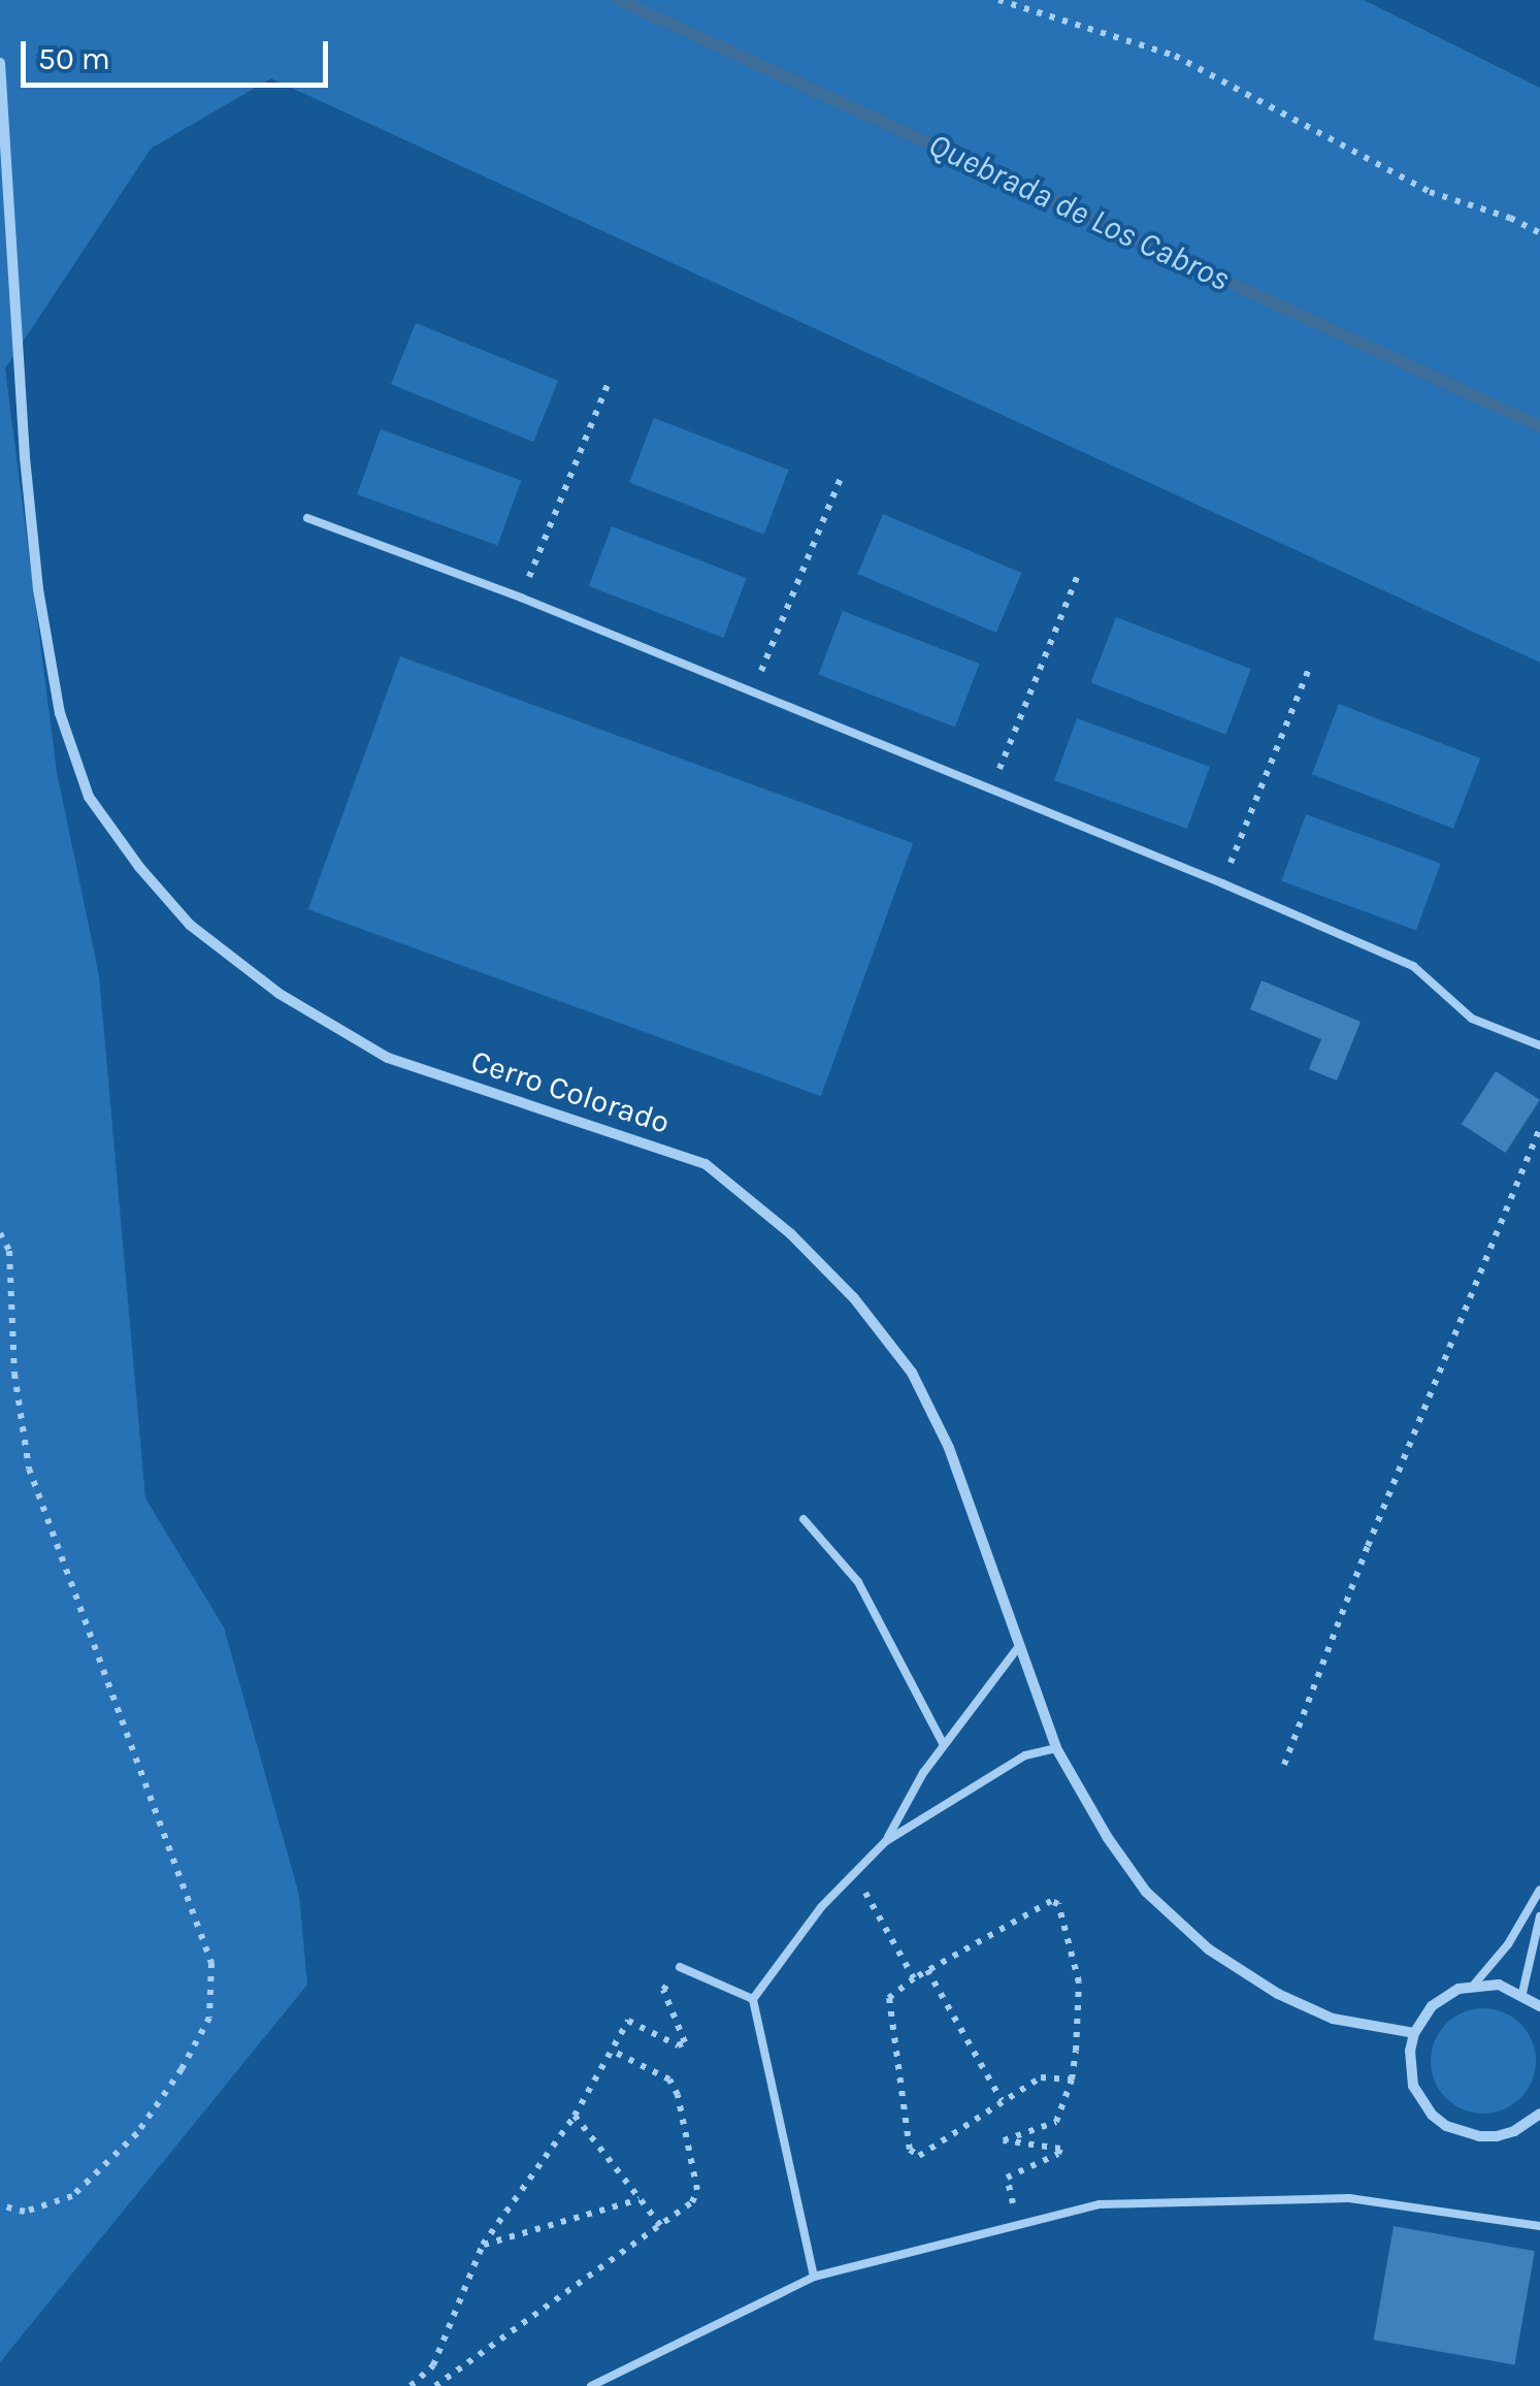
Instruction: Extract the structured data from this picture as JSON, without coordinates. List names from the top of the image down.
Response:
{
  "streets": {
    "street": ["Cerro Colorado"]
  },
  "water": ["Quebrada de Los Cabros"],
  "scale_bar": "50 m"
}
